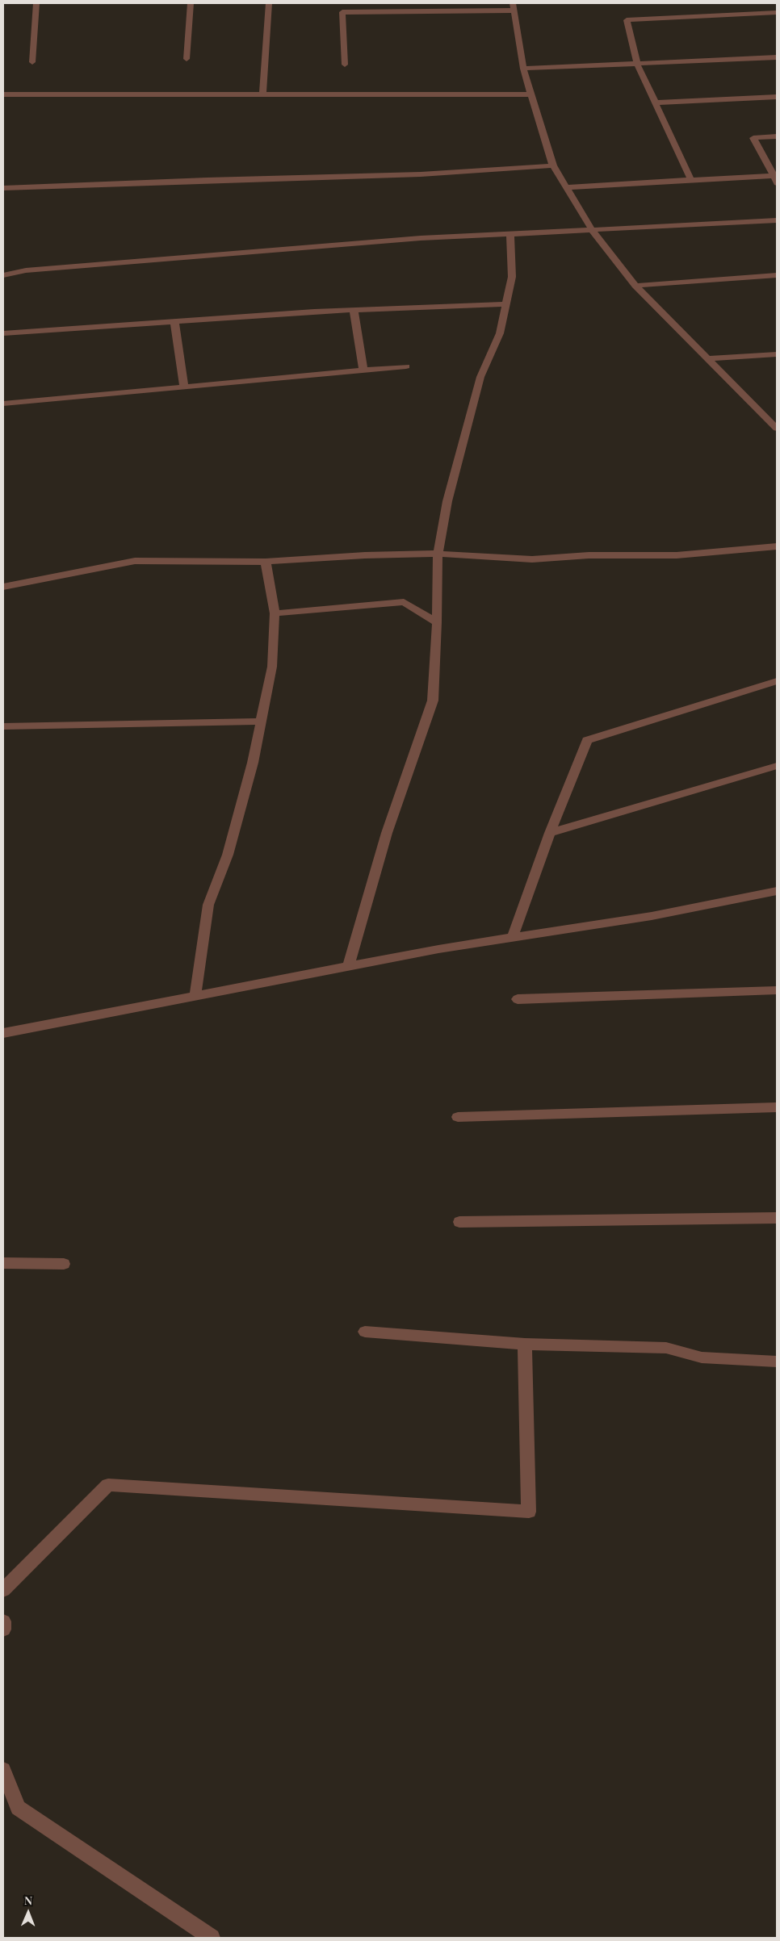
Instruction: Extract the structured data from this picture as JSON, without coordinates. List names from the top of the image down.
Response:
{
  "north": "top"
}
